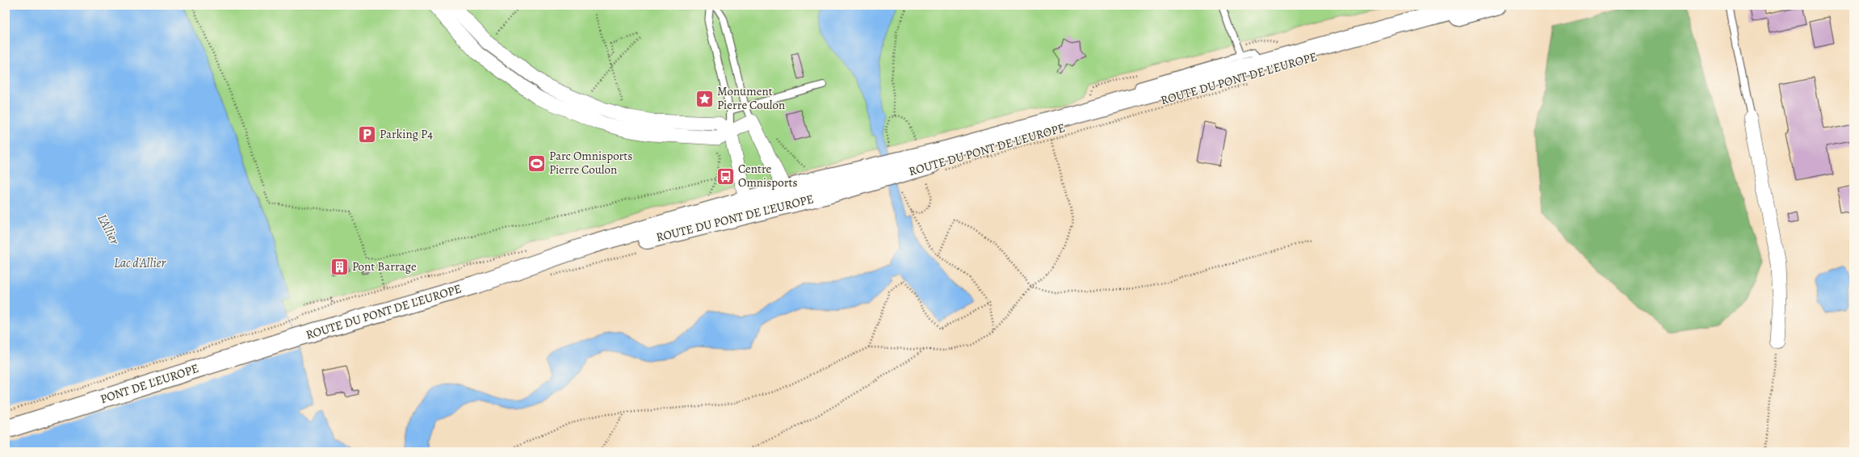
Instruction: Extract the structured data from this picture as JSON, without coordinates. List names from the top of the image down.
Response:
{
  "streets": {
    "main road": ["ROUTE DU PONT DE L'EUROPE", "PONT DE L'EUROPE"]
  },
  "crossings": [
    ["ROUTE DU PONT DE L'EUROPE", "PONT DE L'EUROPE"]
  ],
  "water": ["L'Allier", "Lac d'Allier"],
  "places": {
    "place": ["Monument Pierre Coulon"],
    "parking": ["Parking P4"],
    "sports": ["Parc Omnisports Pierre Coulon"],
    "bus stop": ["Centre Omnisports"],
    "building": ["Pont Barrage"]
  }
}
